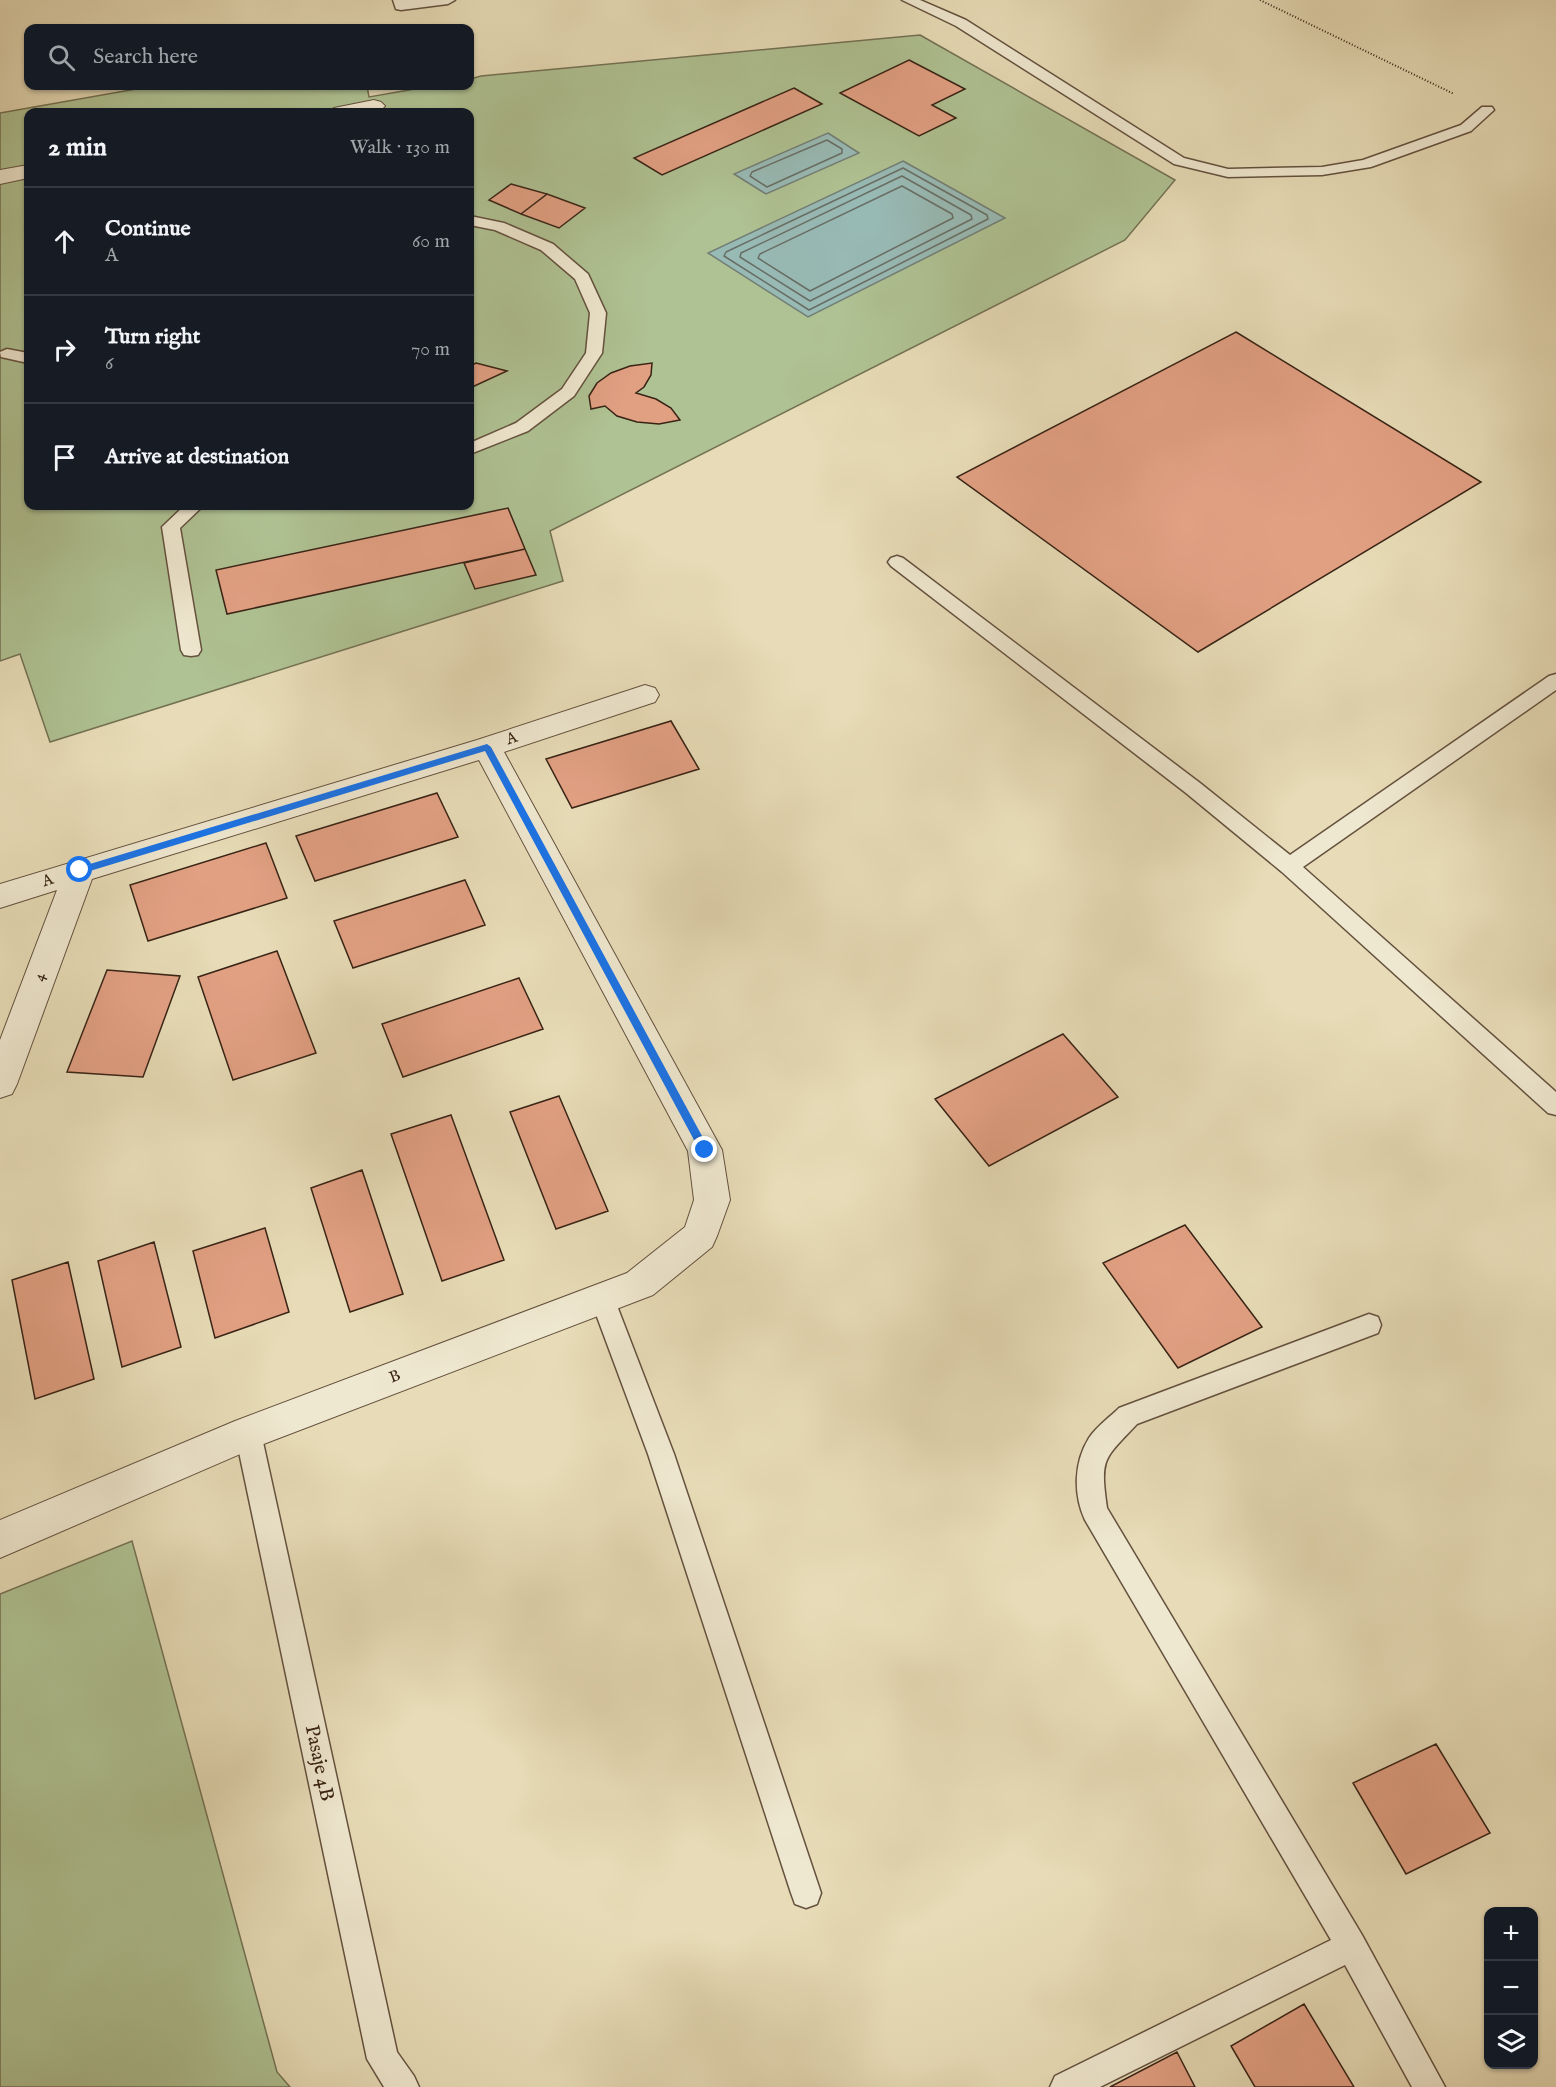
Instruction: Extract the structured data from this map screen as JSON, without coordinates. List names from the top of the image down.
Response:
{
  "streets": {
    "street": ["A", "4", "B"],
    "lane": ["Pasaje 4B"]
  },
  "crossings": [
    ["A", "4"],
    ["A", "B"],
    ["B", "Pasaje 4B"]
  ],
  "page": {
    "search": "Search here",
    "heading": ["2 min", "Walk · 130 m"],
    "list": [
      ["Continue", "A", "60 m"],
      ["Turn right", "6", "70 m"],
      "Arrive at destination"
    ],
    "map_buttons": ["+", "−"]
  }
}
